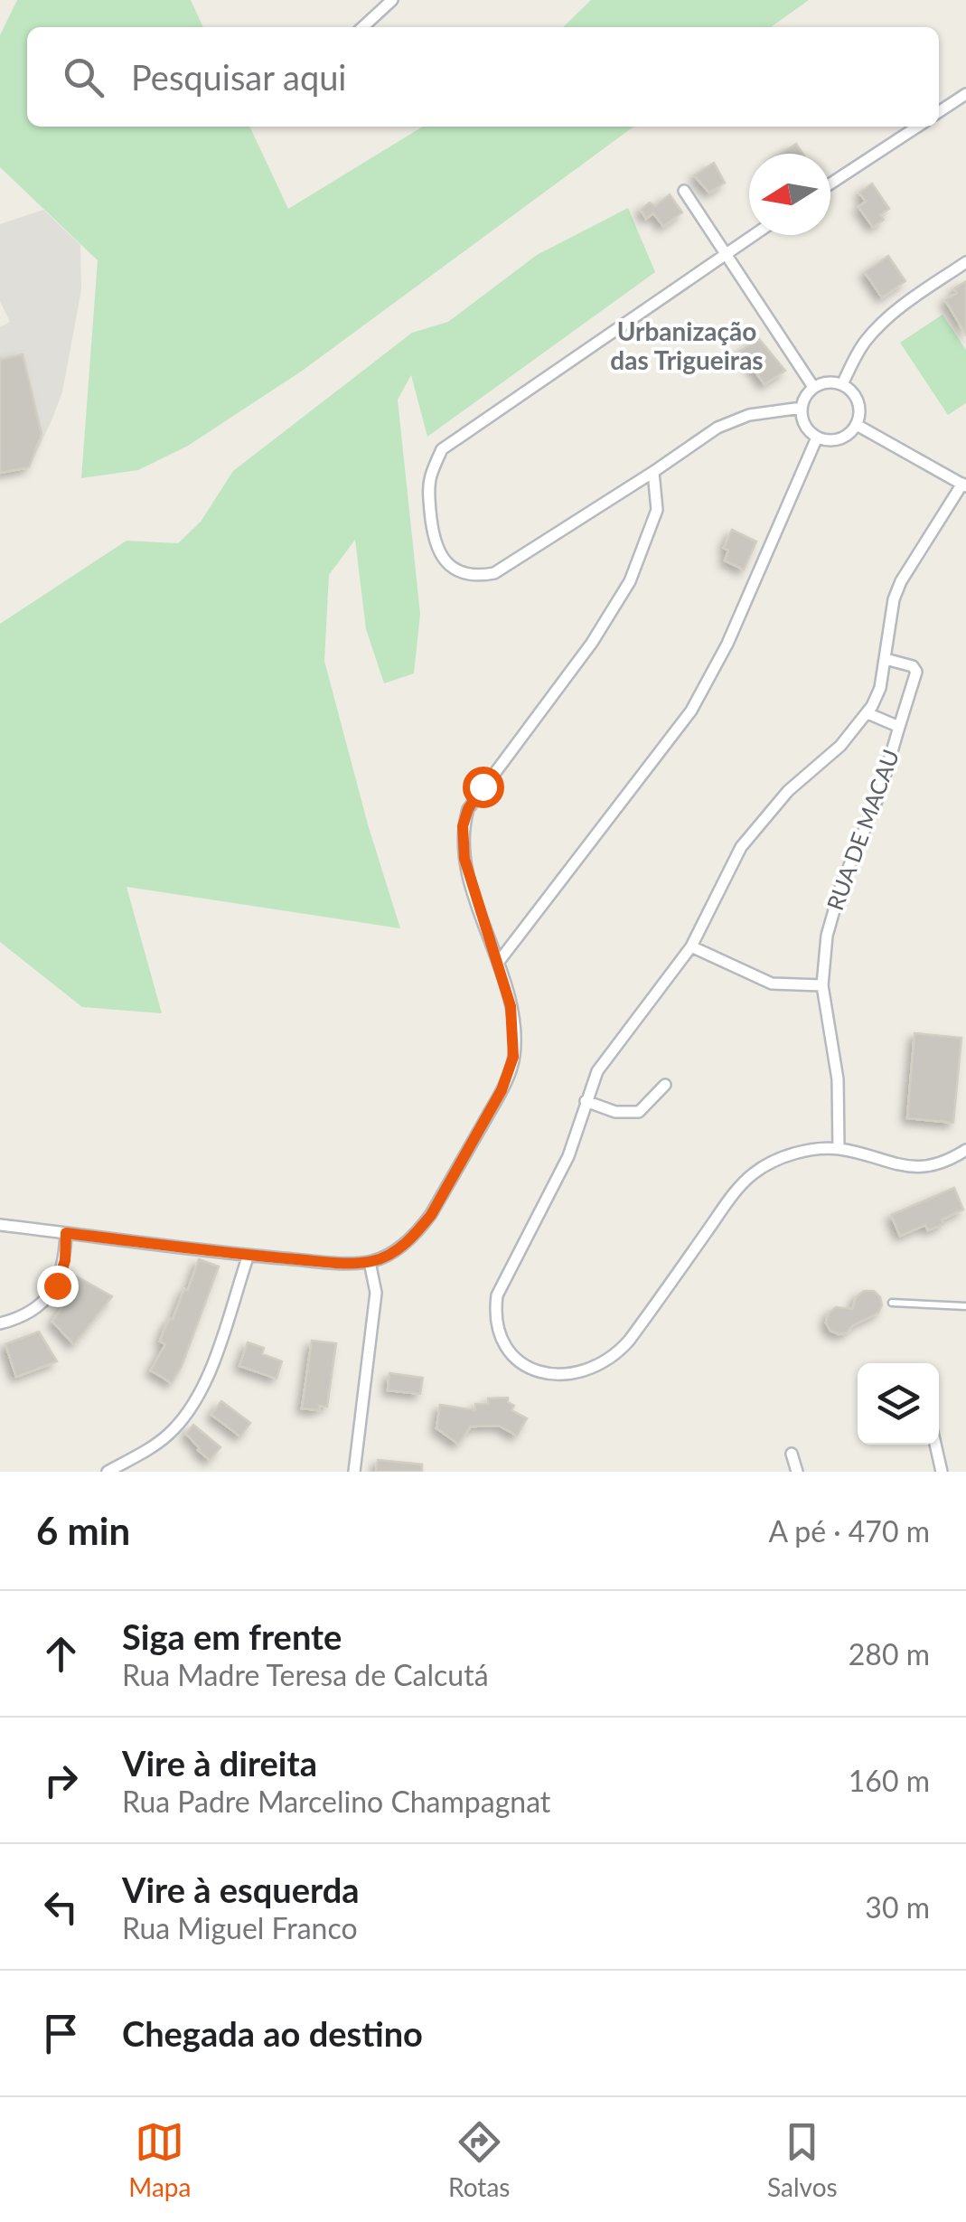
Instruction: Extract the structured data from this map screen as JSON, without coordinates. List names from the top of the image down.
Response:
{
  "streets": {
    "street": ["RUA DE MACAU"]
  },
  "districts": ["Urbanização das Trigueiras"],
  "north": "left",
  "page": {
    "search": "Pesquisar aqui",
    "heading": ["6 min", "A pé · 470 m"],
    "list": [
      ["Siga em frente", "Rua Madre Teresa de Calcutá", "280 m"],
      ["Vire à direita", "Rua Padre Marcelino Champagnat", "160 m"],
      ["Vire à esquerda", "Rua Miguel Franco", "30 m"],
      "Chegada ao destino"
    ],
    "nav": ["Mapa", "Rotas", "Salvos"]
  }
}
